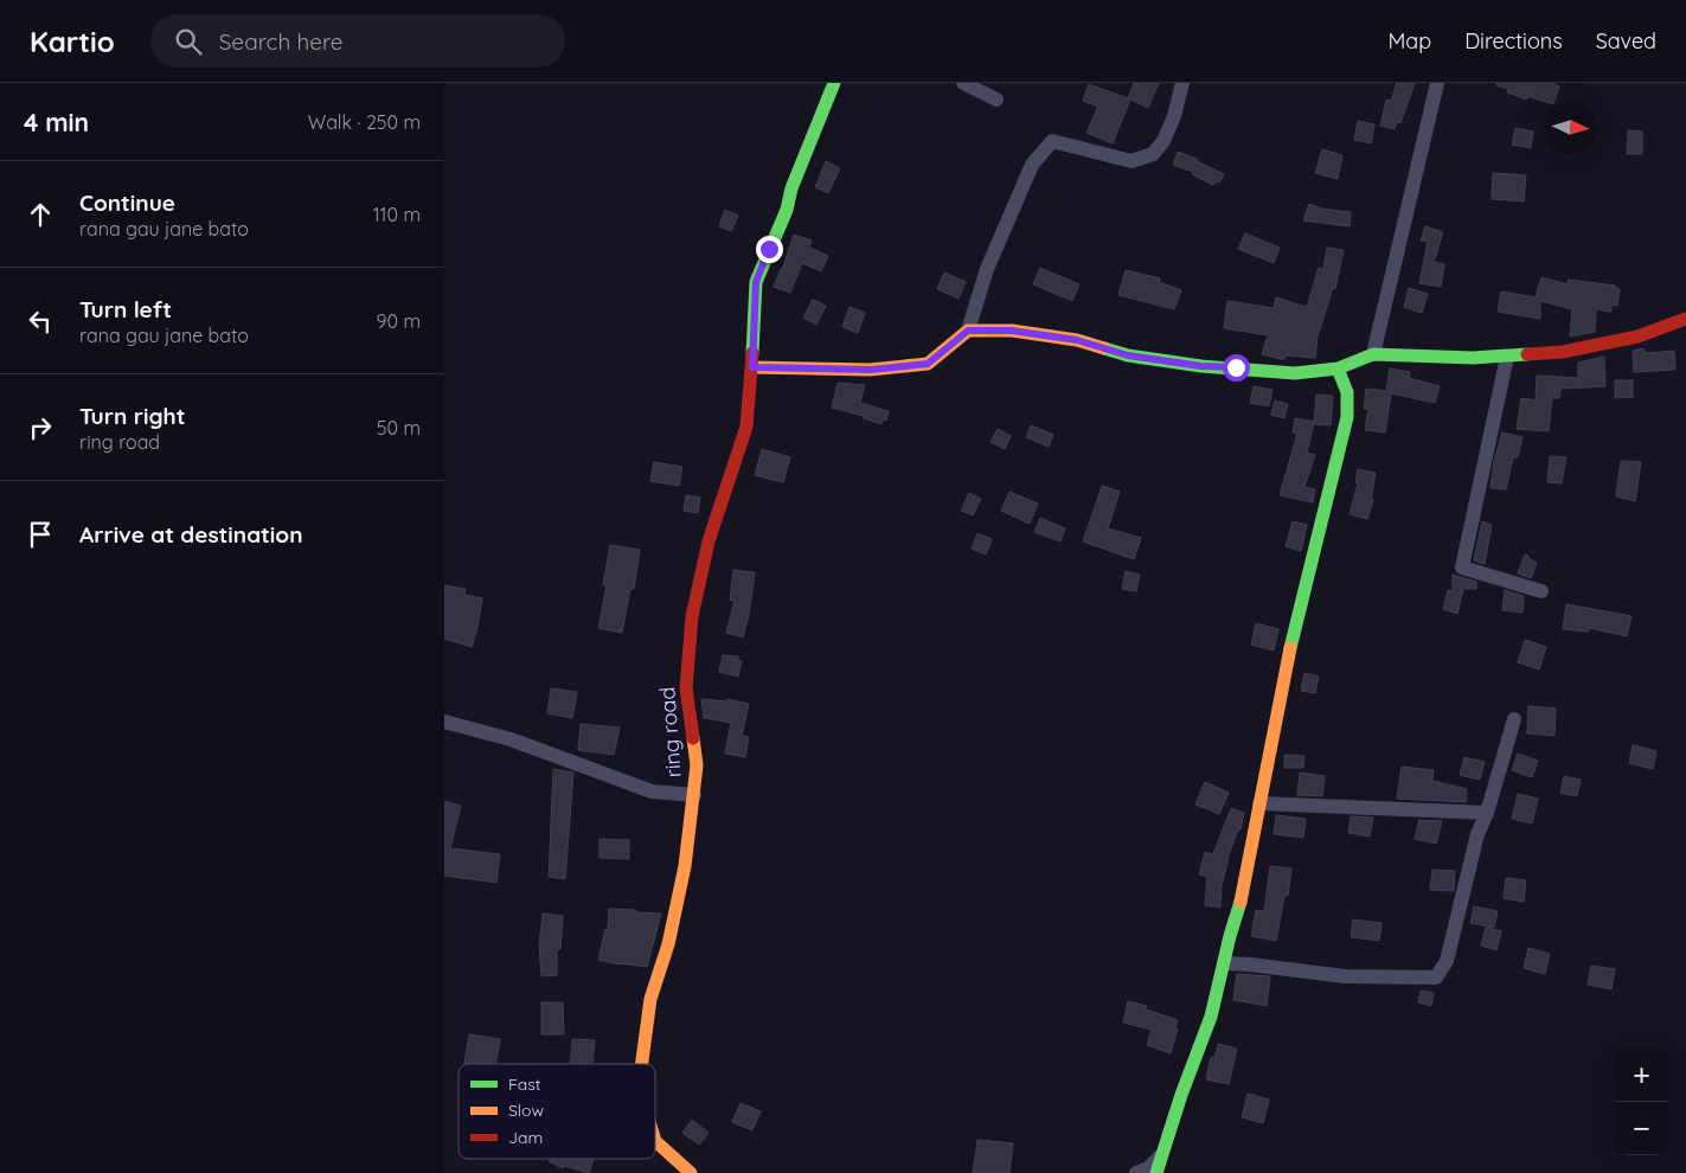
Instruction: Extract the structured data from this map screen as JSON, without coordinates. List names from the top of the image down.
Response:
{
  "streets": {
    "street": ["ring road"]
  },
  "legend": ["Fast", "Slow", "Jam"],
  "north": "right",
  "page": {
    "header": "Kartio",
    "search": "Search here",
    "nav": ["Map", "Directions", "Saved"],
    "heading": ["4 min", "Walk · 250 m"],
    "list": [
      ["Continue", "rana gau jane bato", "110 m"],
      ["Turn left", "rana gau jane bato", "90 m"],
      ["Turn right", "ring road", "50 m"],
      "Arrive at destination"
    ],
    "map_buttons": ["+", "−"]
  }
}
